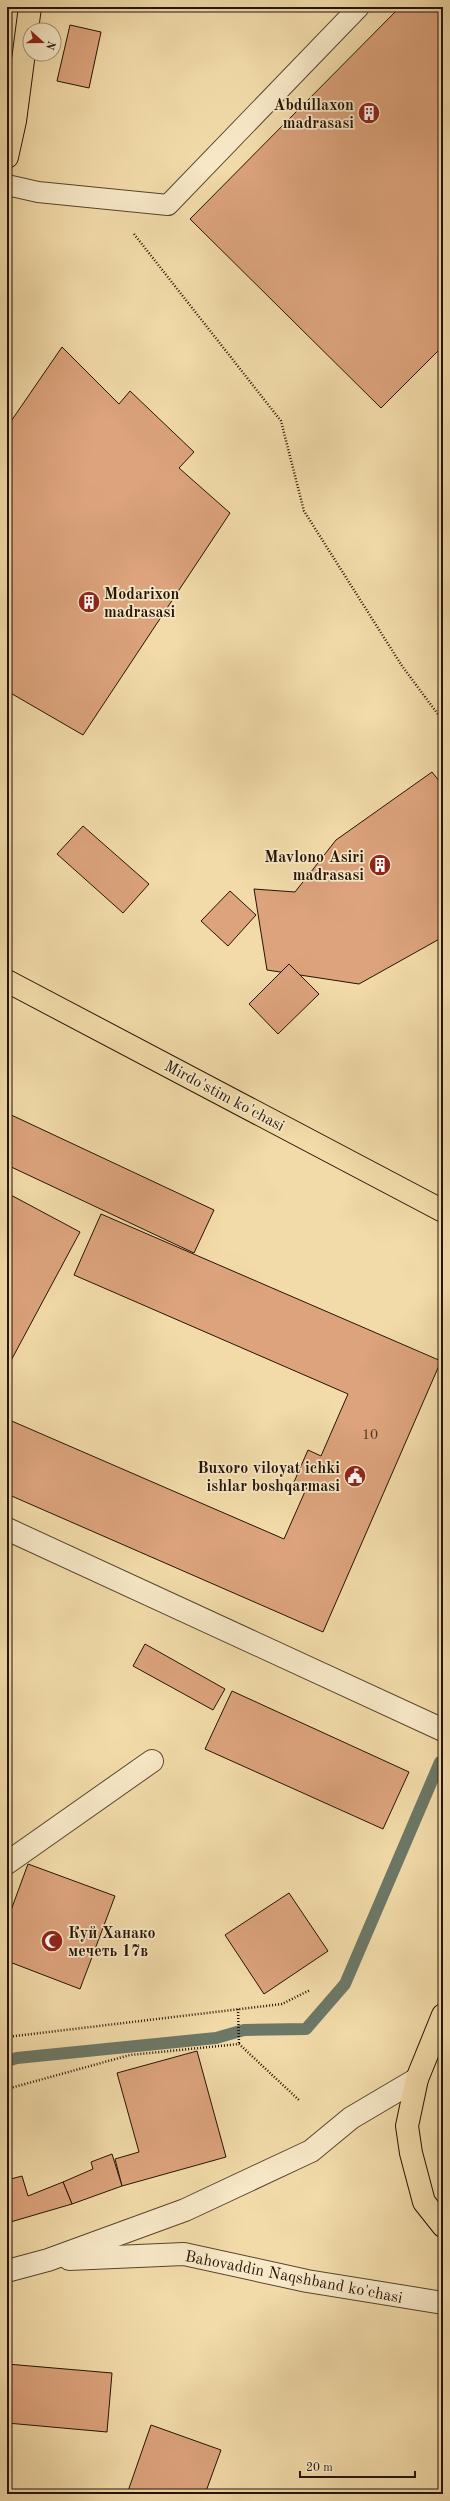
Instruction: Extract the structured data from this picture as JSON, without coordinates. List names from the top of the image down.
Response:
{
  "streets": {
    "main road": ["Mirdo'stim ko'chasi"],
    "street": ["Bahovaddin Naqshband ko'chasi"]
  },
  "places": {
    "building": ["Abdullaxon madrasasi", "Modarixon madrasasi", "Mavlono Asiri madrasasi"],
    "public building": ["Buxoro viloyat ichki ishlar boshqarmasi"],
    "mosque": ["Куй Ханако мечеть 17в"]
  },
  "house_numbers": ["10"],
  "scale_bar": "20 m",
  "north": "right"
}
